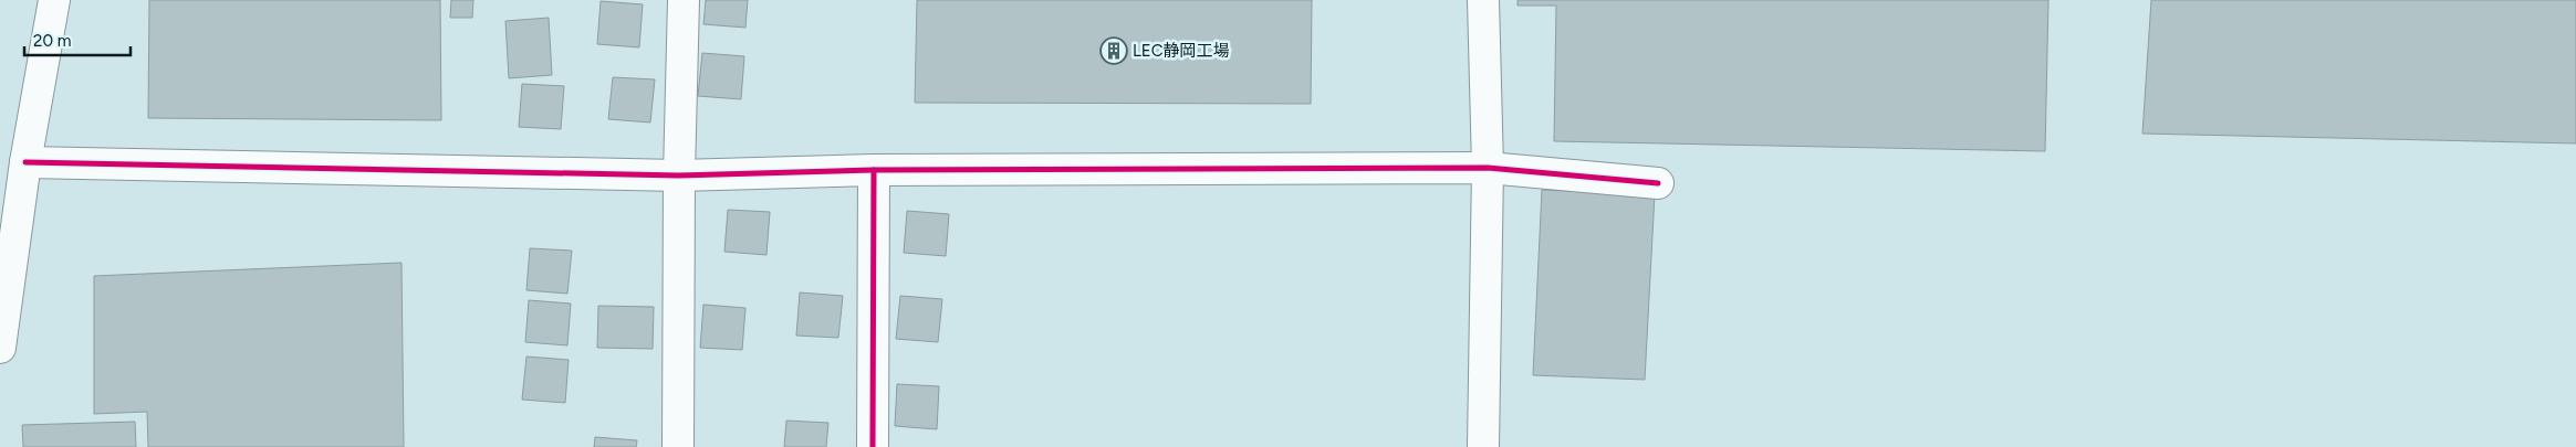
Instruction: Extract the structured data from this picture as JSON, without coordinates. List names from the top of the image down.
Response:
{
  "places": {
    "building": ["LEC静岡工場"]
  },
  "scale_bar": "20 m"
}
